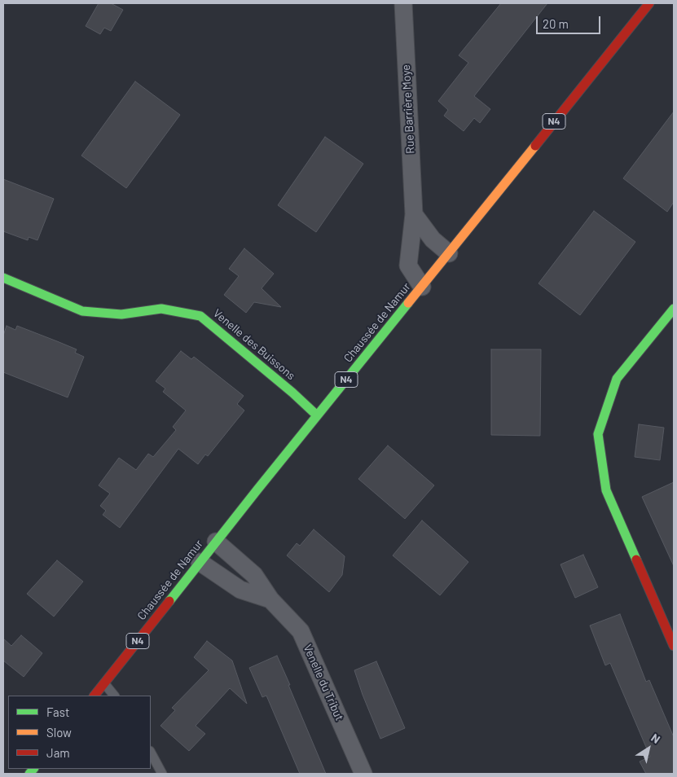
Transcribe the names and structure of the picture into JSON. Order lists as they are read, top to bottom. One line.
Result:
{"streets":{"main road":["N4","Chaussée de Namur","Venelle des Buissons"],"street":["Rue Barrière Moye","Venelle du Tribut"]},"crossings":[["Rue Barrière Moye","Chaussée de Namur"],["Chaussée de Namur","Venelle des Buissons"],["Chaussée de Namur","Venelle du Tribut"]],"legend":["Fast","Slow","Jam"],"scale_bar":"20 m","north":"top right"}
